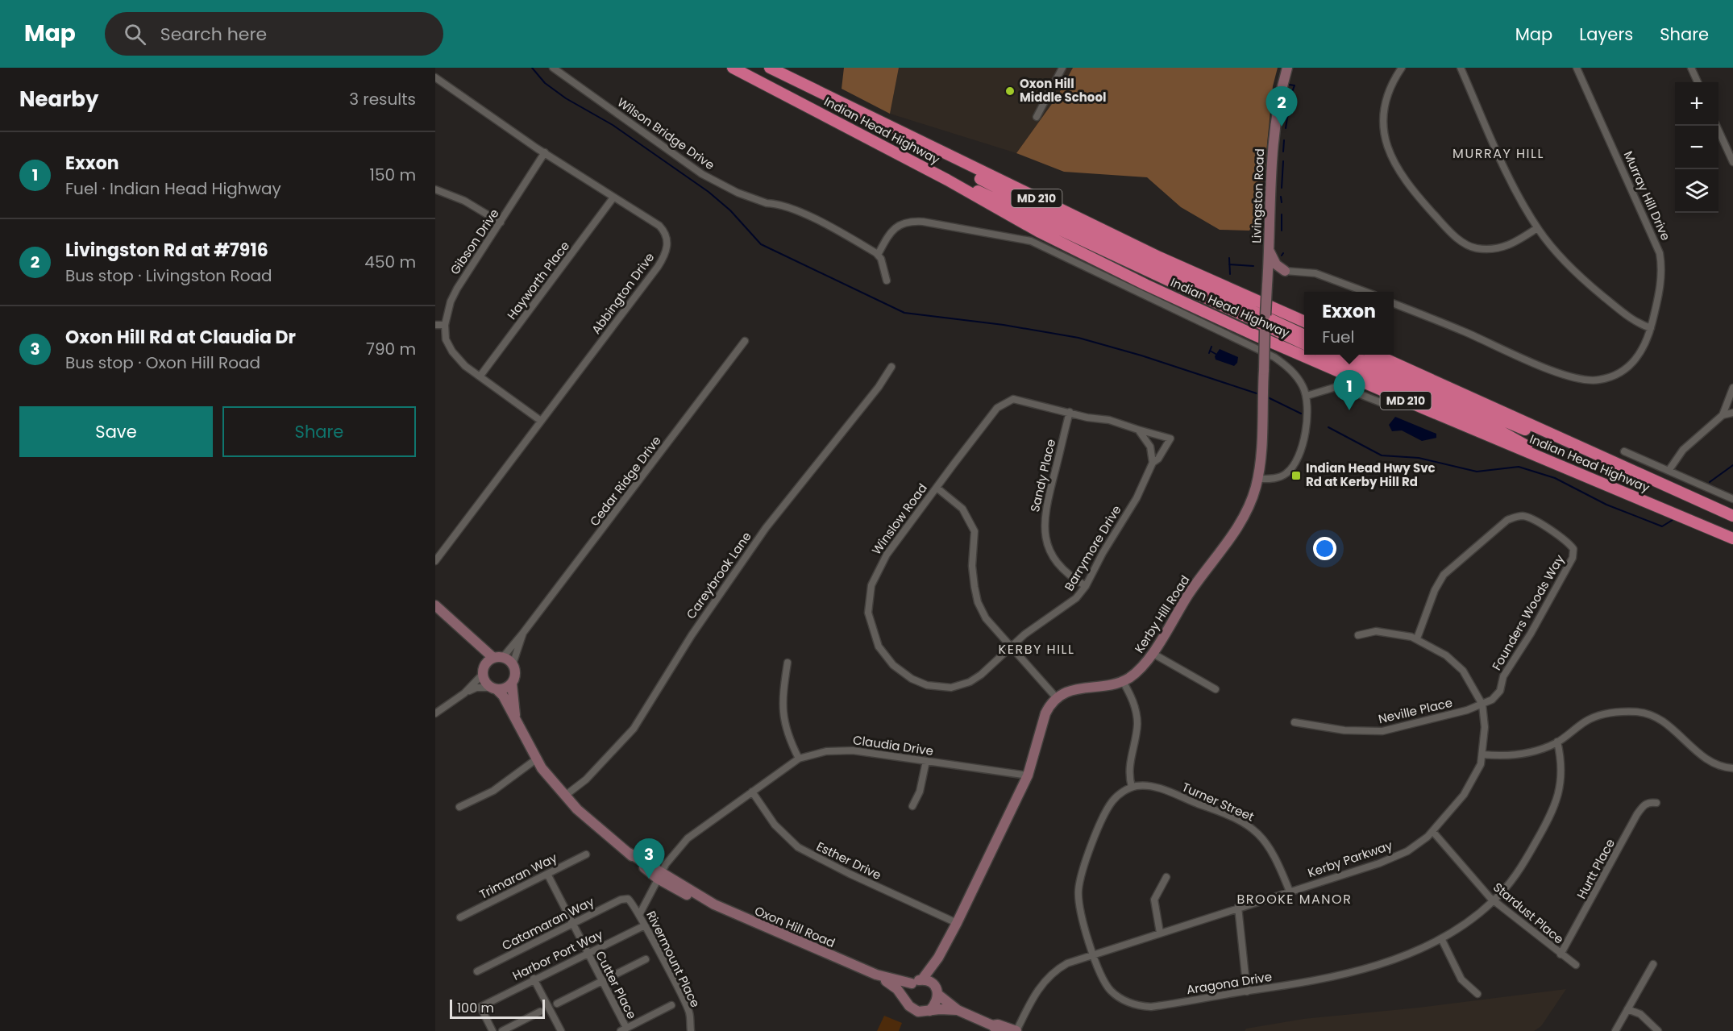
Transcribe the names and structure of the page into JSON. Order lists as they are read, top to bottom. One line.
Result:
{"streets":{"highway":["Indian Head Highway","MD 210"],"main road":["Livingston Road","Kerby Hill Road","Oxon Hill Road"],"street":["Wilson Bridge Drive","Murray Hill Drive","Gibson Drive","Hayworth Place","Abbington Drive","Sandy Place","Cedar Ridge Drive","Winslow Road","Barrymore Drive","Careybrook Lane","Founders Woods Way","Neville Place","Claudia Drive","Turner Street","Kerby Parkway","Esther Drive","Hurtt Place","Trimaran Way","Stardust Place","Catamaran Way","Harbor Port Way","Rivermount Place","Aragona Drive","Cutter Place"]},"crossings":[["Livingston Road","Kerby Hill Road"],["Gibson Drive","Hayworth Place"],["Gibson Drive","Abbington Drive"],["Hayworth Place","Abbington Drive"],["Sandy Place","Winslow Road"],["Sandy Place","Barrymore Drive"],["Cedar Ridge Drive","Oxon Hill Road"],["Winslow Road","Barrymore Drive"],["Careybrook Lane","Oxon Hill Road"],["Founders Woods Way","Neville Place"],["Founders Woods Way","Kerby Parkway"],["Neville Place","Kerby Parkway"],["Claudia Drive","Esther Drive"],["Claudia Drive","Oxon Hill Road"],["Claudia Drive","Rivermount Place"],["Turner Street","Kerby Parkway"],["Turner Street","Aragona Drive"],["Kerby Parkway","Stardust Place"],["Kerby Parkway","Aragona Drive"],["Hurtt Place","Stardust Place"],["Trimaran Way","Cutter Place"],["Stardust Place","Aragona Drive"],["Catamaran Way","Rivermount Place"],["Catamaran Way","Cutter Place"],["Harbor Port Way","Rivermount Place"],["Harbor Port Way","Cutter Place"]],"districts":["MURRAY HILL","KERBY HILL","BROOKE MANOR"],"places":{"other":["Oxon Hill Middle School"],"transit":["Indian Head Hwy Svc Rd at Kerby Hill Rd"]},"scale_bar":"100 m","page":{"header":"Map","search":"Search here","nav":["Map","Layers","Share"],"heading":["Nearby","3 results"],"map_buttons":["+","−"],"pins":["2","1","3"],"list":[{"mark":"1","name":"Exxon","note":"Fuel · Indian Head Highway","value":"150 m"},{"mark":"2","name":"Livingston Rd at #7916","note":"Bus stop · Livingston Road","value":"450 m"},{"mark":"3","name":"Oxon Hill Rd at Claudia Dr","note":"Bus stop · Oxon Hill Road","value":"790 m"}],"popup":["Exxon","Fuel"],"buttons":["Save","Share"],"scale":"100 m"}}
